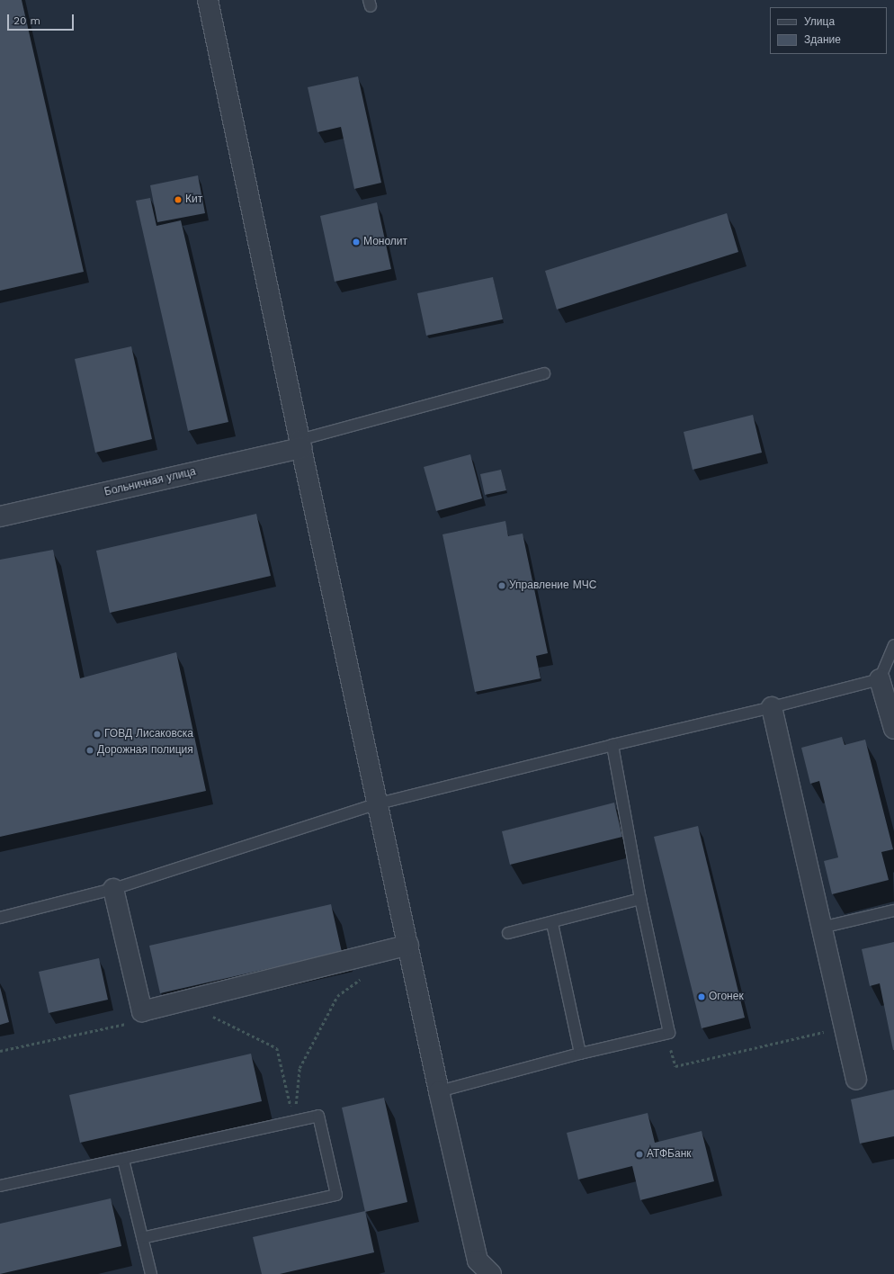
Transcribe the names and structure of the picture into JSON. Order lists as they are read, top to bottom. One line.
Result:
{"streets":{"street":["Больничная улица"]},"places":["Кит","Монолит","Управление МЧС","ГОВД Лисаковска","Дорожная полиция","Огонек","АТФБанк"],"legend":["Улица","Здание"],"scale_bar":"20 m"}
